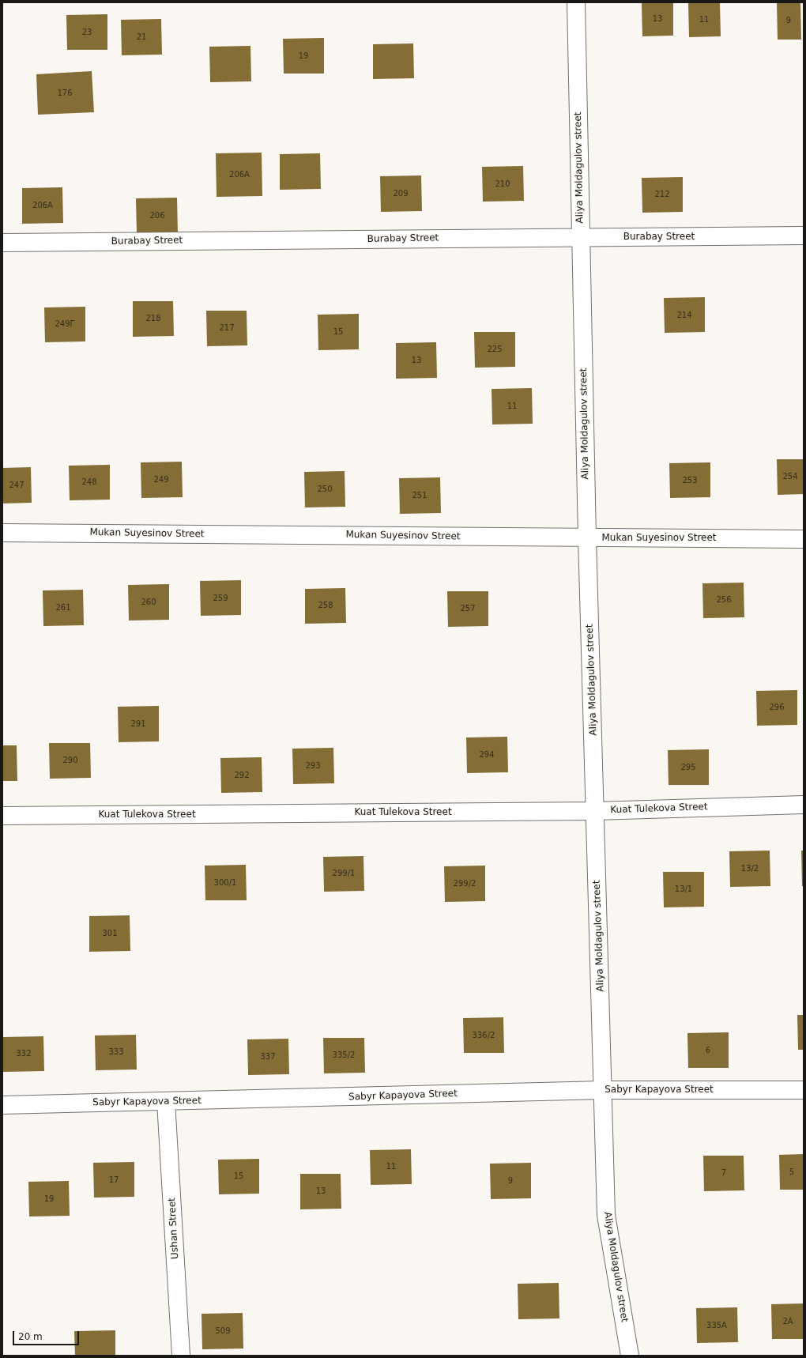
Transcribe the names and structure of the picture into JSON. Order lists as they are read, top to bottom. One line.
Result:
{"streets":{"street":["Aliya Moldagulov street","Burabay Street","Mukan Suyesinov Street","Kuat Tulekova Street","Sabyr Kapayova Street","Ushan Street"]},"crossings":[["Aliya Moldagulov street","Burabay Street"],["Aliya Moldagulov street","Mukan Suyesinov Street"],["Aliya Moldagulov street","Kuat Tulekova Street"],["Aliya Moldagulov street","Sabyr Kapayova Street"],["Sabyr Kapayova Street","Ushan Street"]],"house_numbers":["13","11","9","23","21","19","176","206А","210","209","212","206А","206","214","218","249Г","217","15","225","13","11","254","249","253","248","247","250","251","259","256","260","258","261","257","296","291","294","290","293","295","292","13/2","299/1","300/1","299/2","13/1","301","336/2","6","333","332","335/2","337","11","5","7","15","17","9","13","19","2А","335А","509"],"scale_bar":"20 m"}
